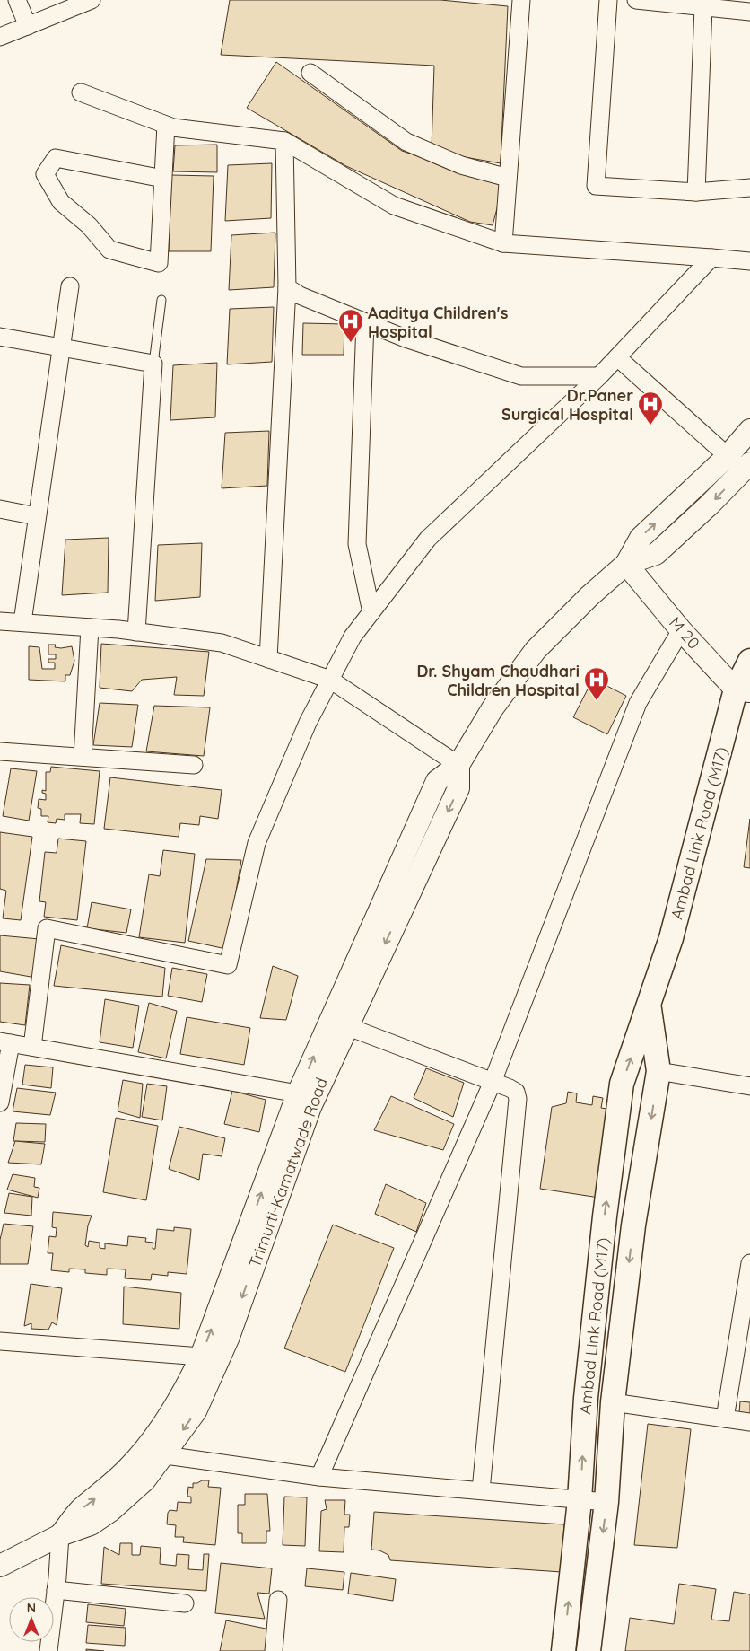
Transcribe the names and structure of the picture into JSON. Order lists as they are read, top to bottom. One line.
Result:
{"streets":{"main road":["Ambad Link Road (M17)"],"street":["M 20","Trimurti-Kamatwade Road"]},"crossings":[["M 20","Ambad Link Road (M17)"],["M 20","Trimurti-Kamatwade Road"]],"places":{"hospital":["Aaditya Children's Hospital","Dr.Paner Surgical Hospital","Dr. Shyam Chaudhari Children Hospital"]},"north":"top"}
